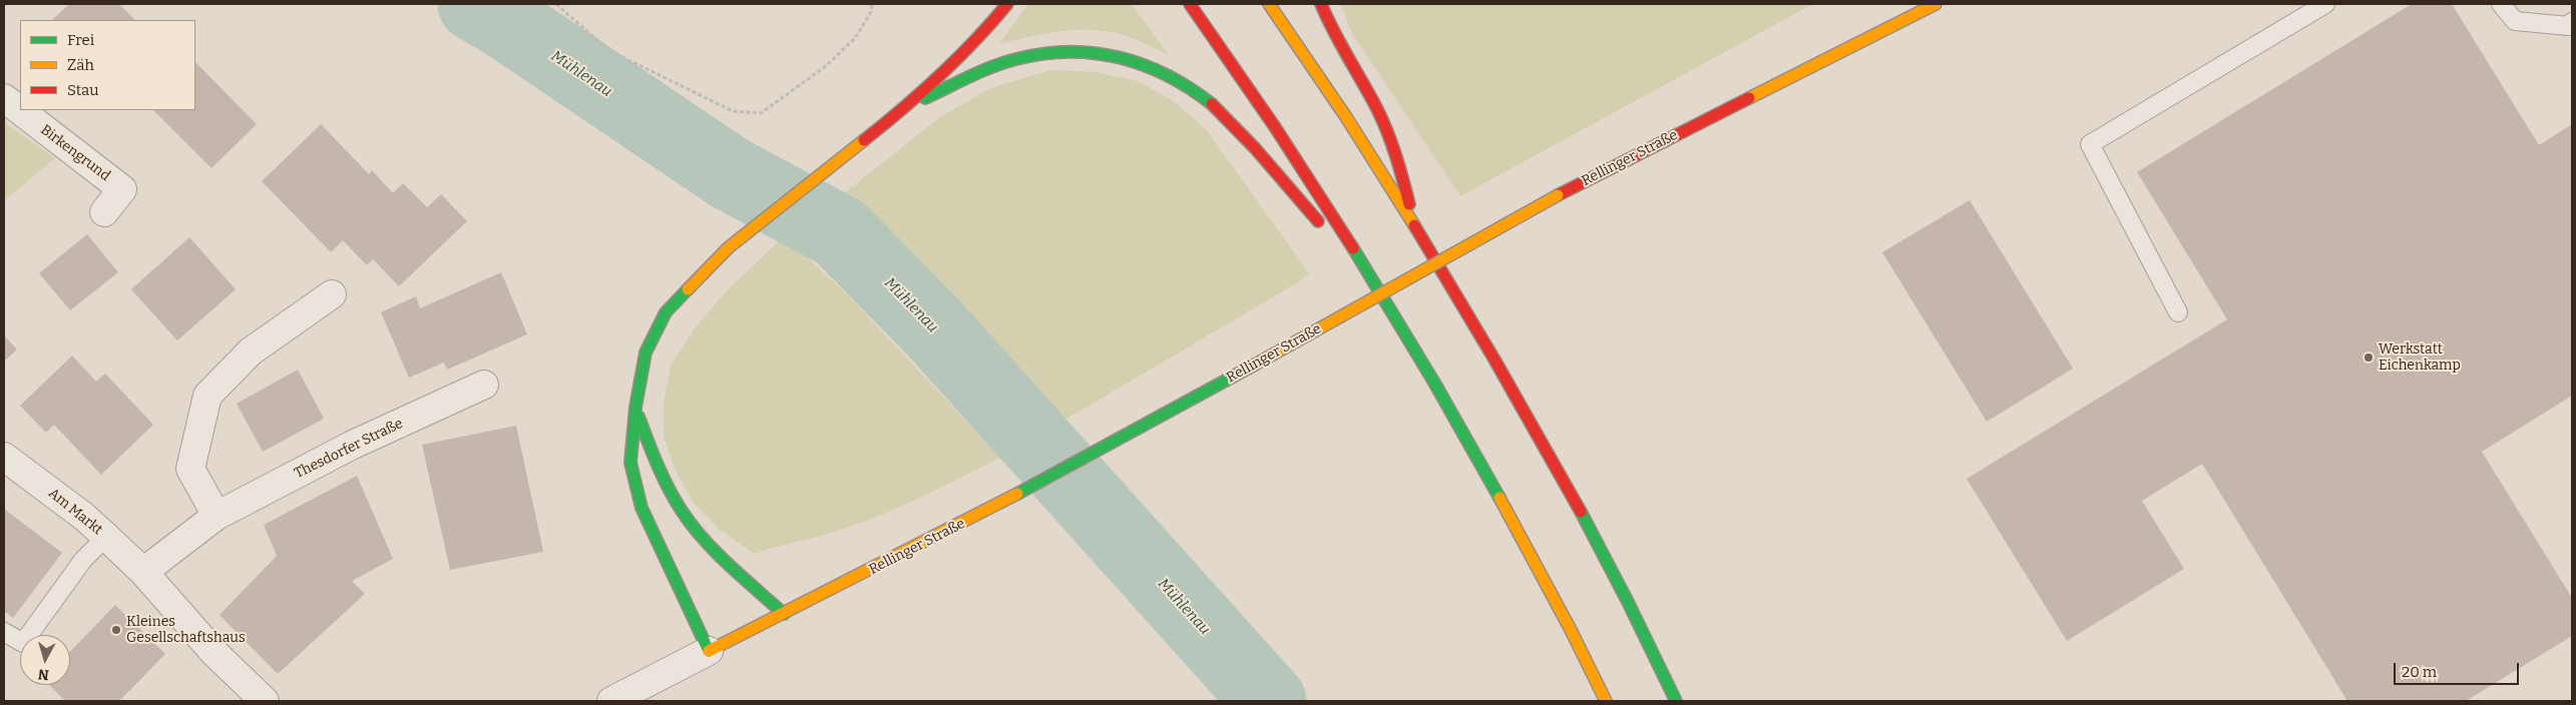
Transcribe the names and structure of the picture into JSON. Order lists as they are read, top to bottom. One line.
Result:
{"streets":{"main road":["Rellinger Straße"],"street":["Birkengrund","Thesdorfer Straße","Am Markt"]},"crossings":[["Thesdorfer Straße","Am Markt"]],"water":["Mühlenau"],"places":["Werkstatt Eichenkamp","Kleines Gesellschaftshaus"],"legend":["Frei","Zäh","Stau"],"scale_bar":"20 m","north":"bottom"}
